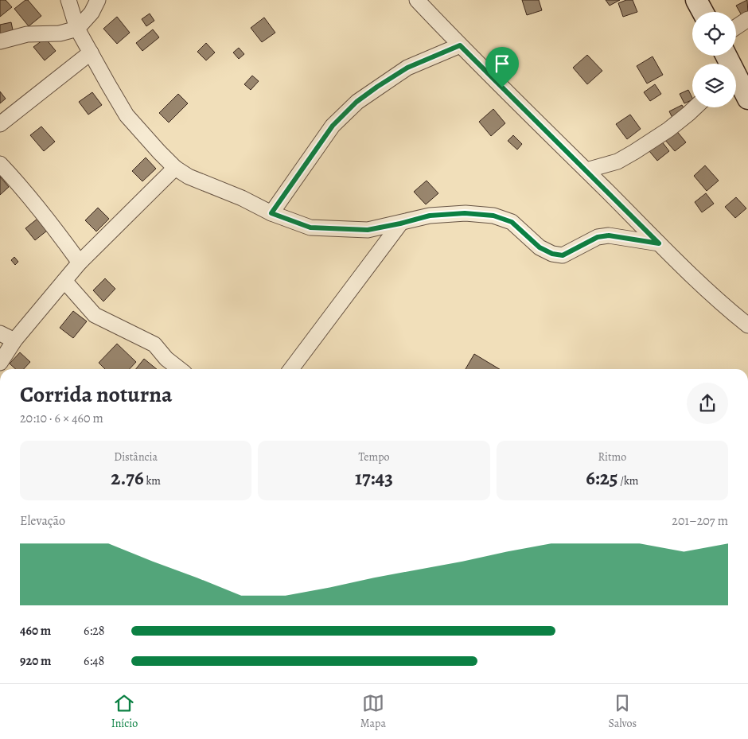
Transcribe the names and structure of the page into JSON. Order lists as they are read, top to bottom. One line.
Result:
{"page":{"heading":["Corrida noturna","20:10 · 6 × 460 m"],"stats":[["Distância","2.76 km"],["Tempo","17:43"],["Ritmo","6:25 /km"]],"chart":["Elevação","201–207 m"],"list":[{"name":"460 m","note":"6:28"},{"name":"920 m","note":"6:48"}],"tabs":["Início","Mapa","Salvos"]}}
